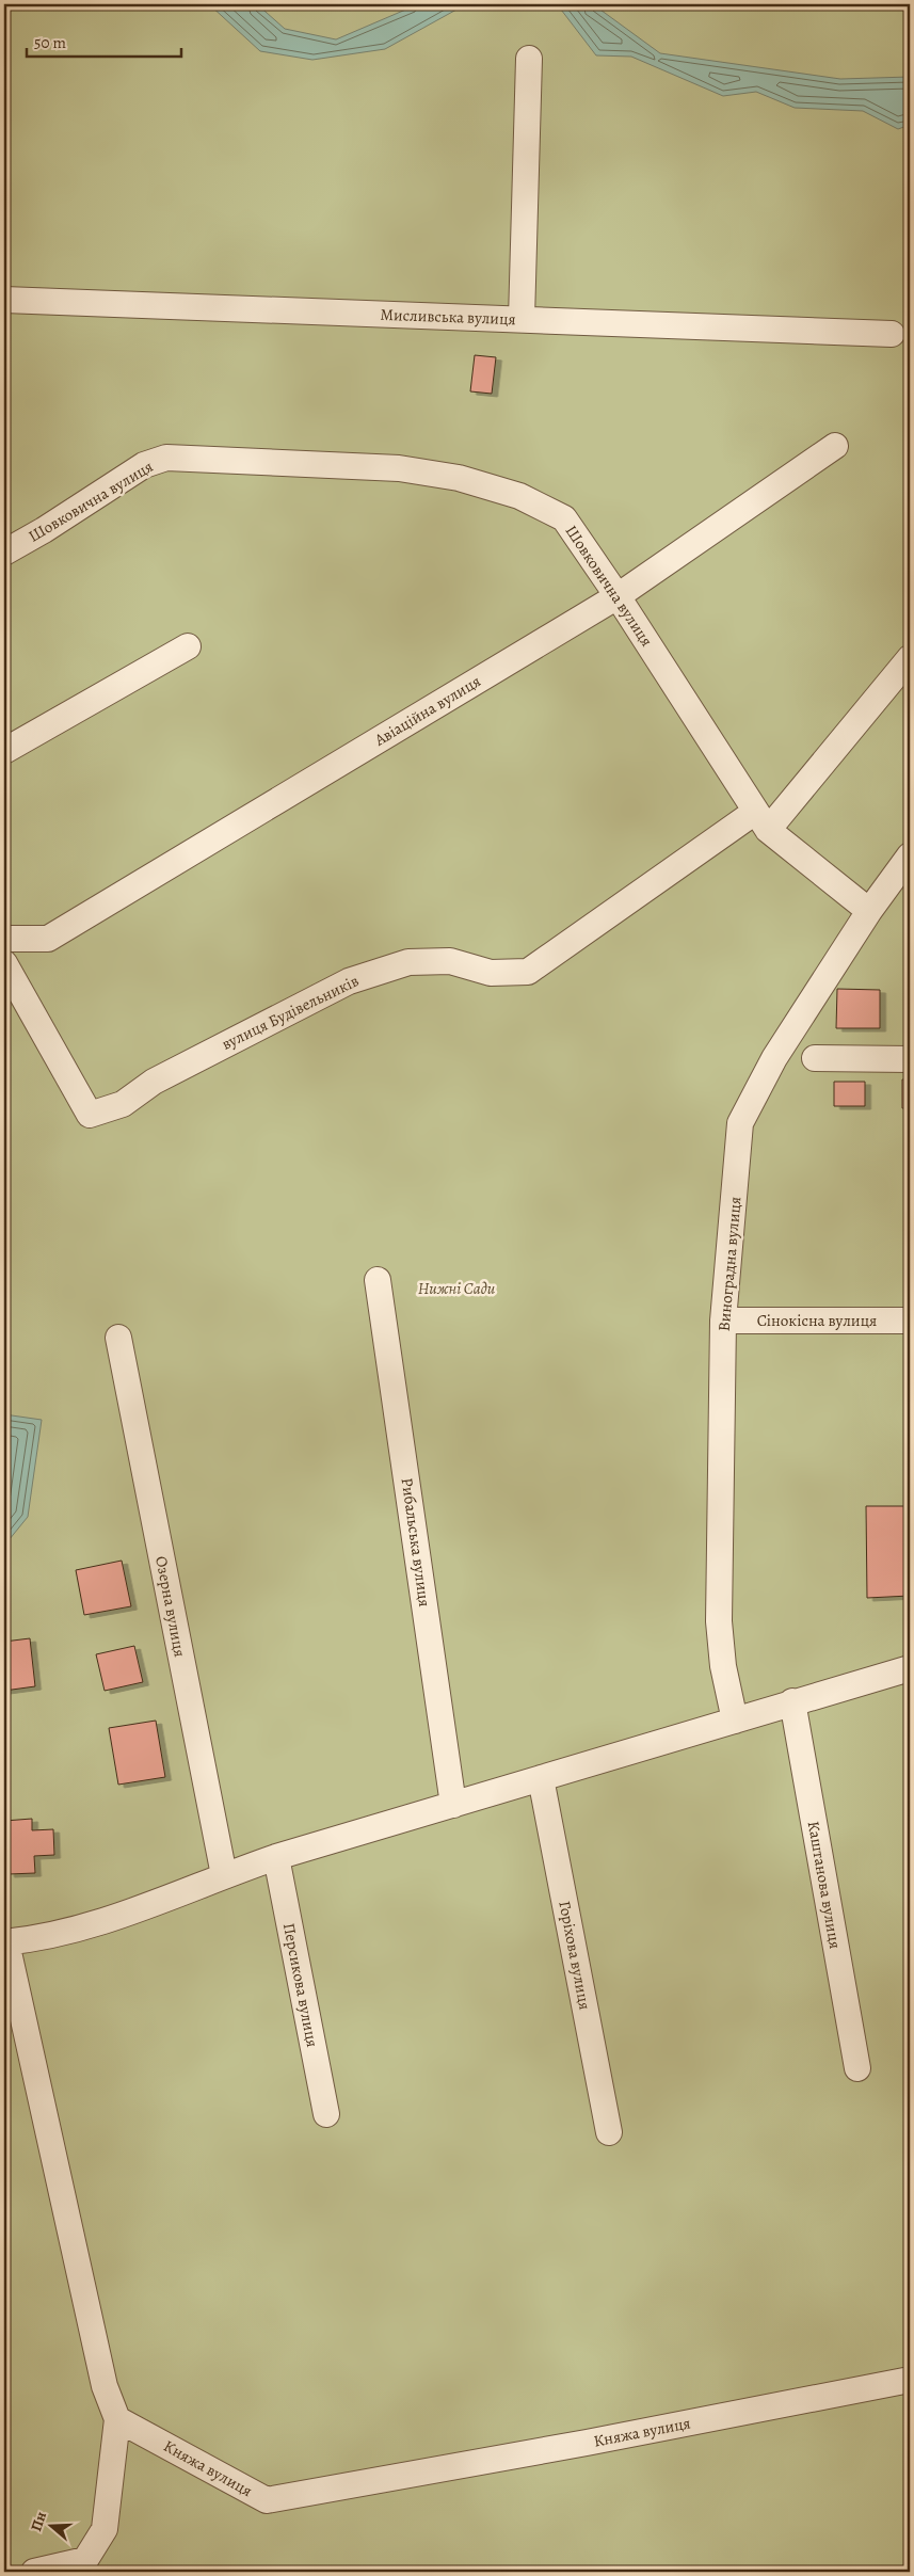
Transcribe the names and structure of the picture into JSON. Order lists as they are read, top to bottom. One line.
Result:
{"streets":{"street":["Мисливська вулиця","Шовковична вулиця","Авіаційна вулиця","вулиця Будівельників","Виноградна вулиця","Сінокісна вулиця","Рибальська вулиця","Озерна вулиця","Каштанова вулиця","Горіхова вулиця","Персикова вулиця","Княжа вулиця"]},"crossings":[["Шовковична вулиця","Авіаційна вулиця"],["Шовковична вулиця","вулиця Будівельників"],["Шовковична вулиця","Виноградна вулиця"],["Виноградна вулиця","Сінокісна вулиця"]],"parks":["Нижні Сади"],"scale_bar":"50 m","north":"left"}
